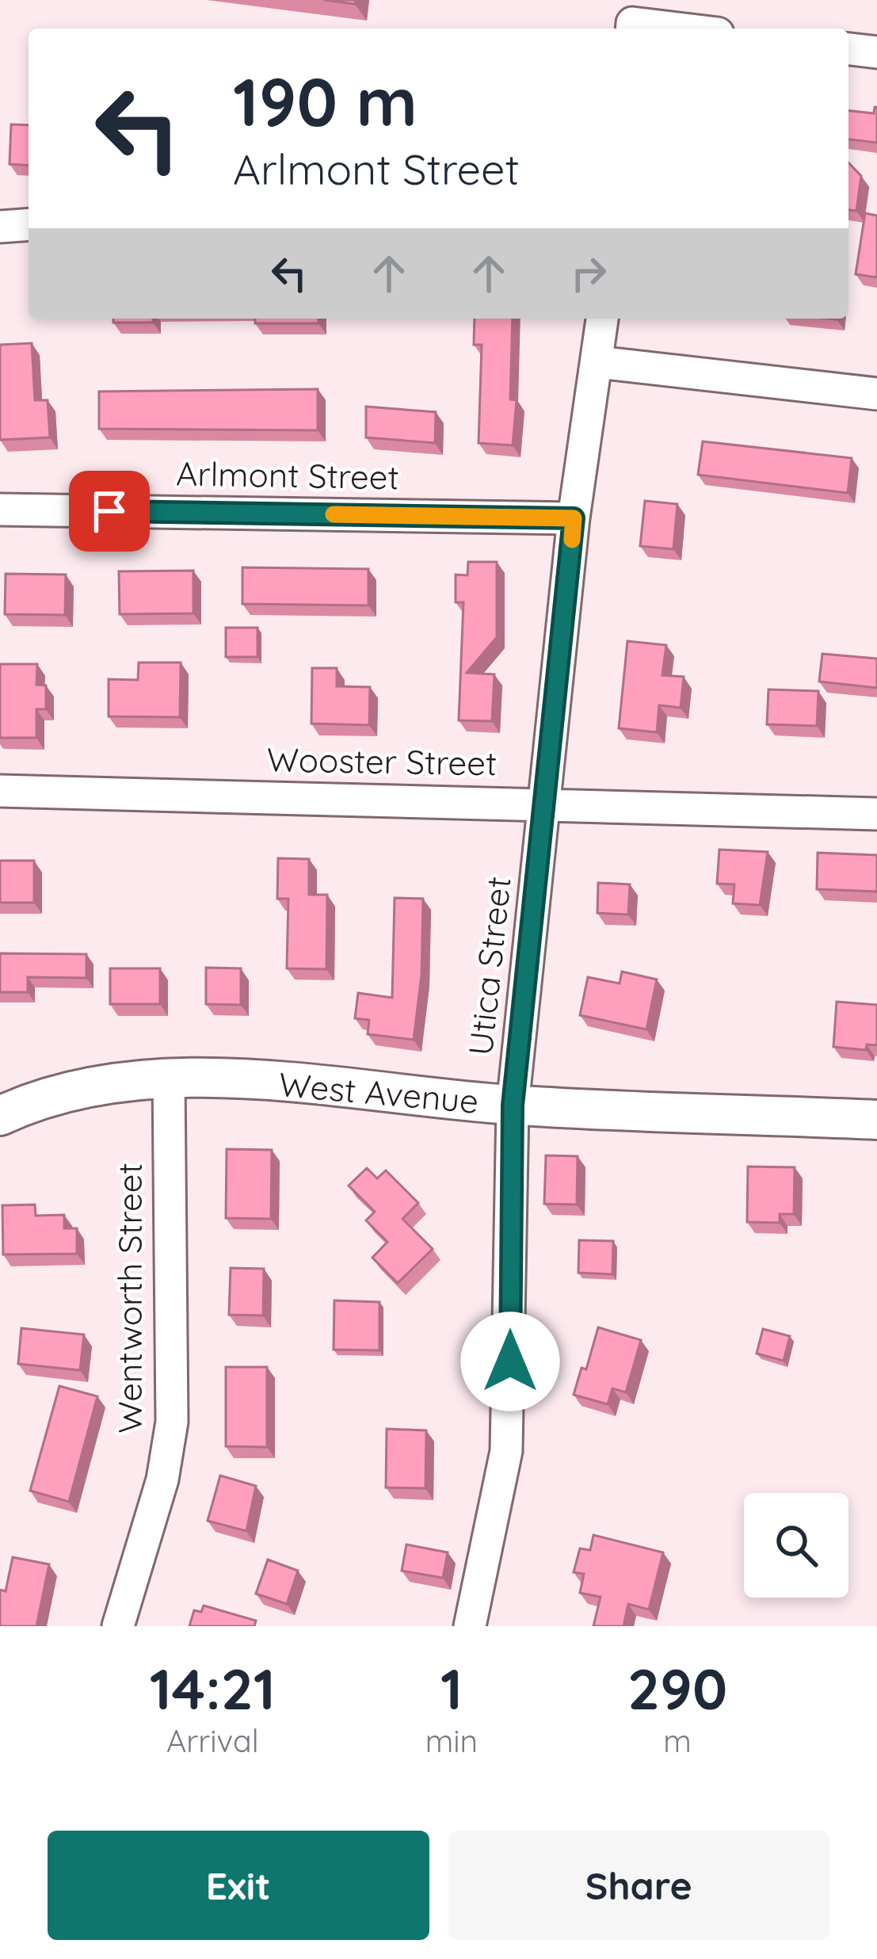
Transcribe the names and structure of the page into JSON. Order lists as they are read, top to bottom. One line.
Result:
{"streets":{"street":["Arlmont Street","Wooster Street","Utica Street","West Avenue","Wentworth Street"]},"crossings":[["Arlmont Street","Utica Street"],["Wooster Street","Utica Street"],["Utica Street","West Avenue"],["West Avenue","Wentworth Street"]],"page":{"turn":["190 m","Arlmont Street"],"eta":["14:21","Arrival","1","min","290","m"],"buttons":["Exit","Share"]}}
